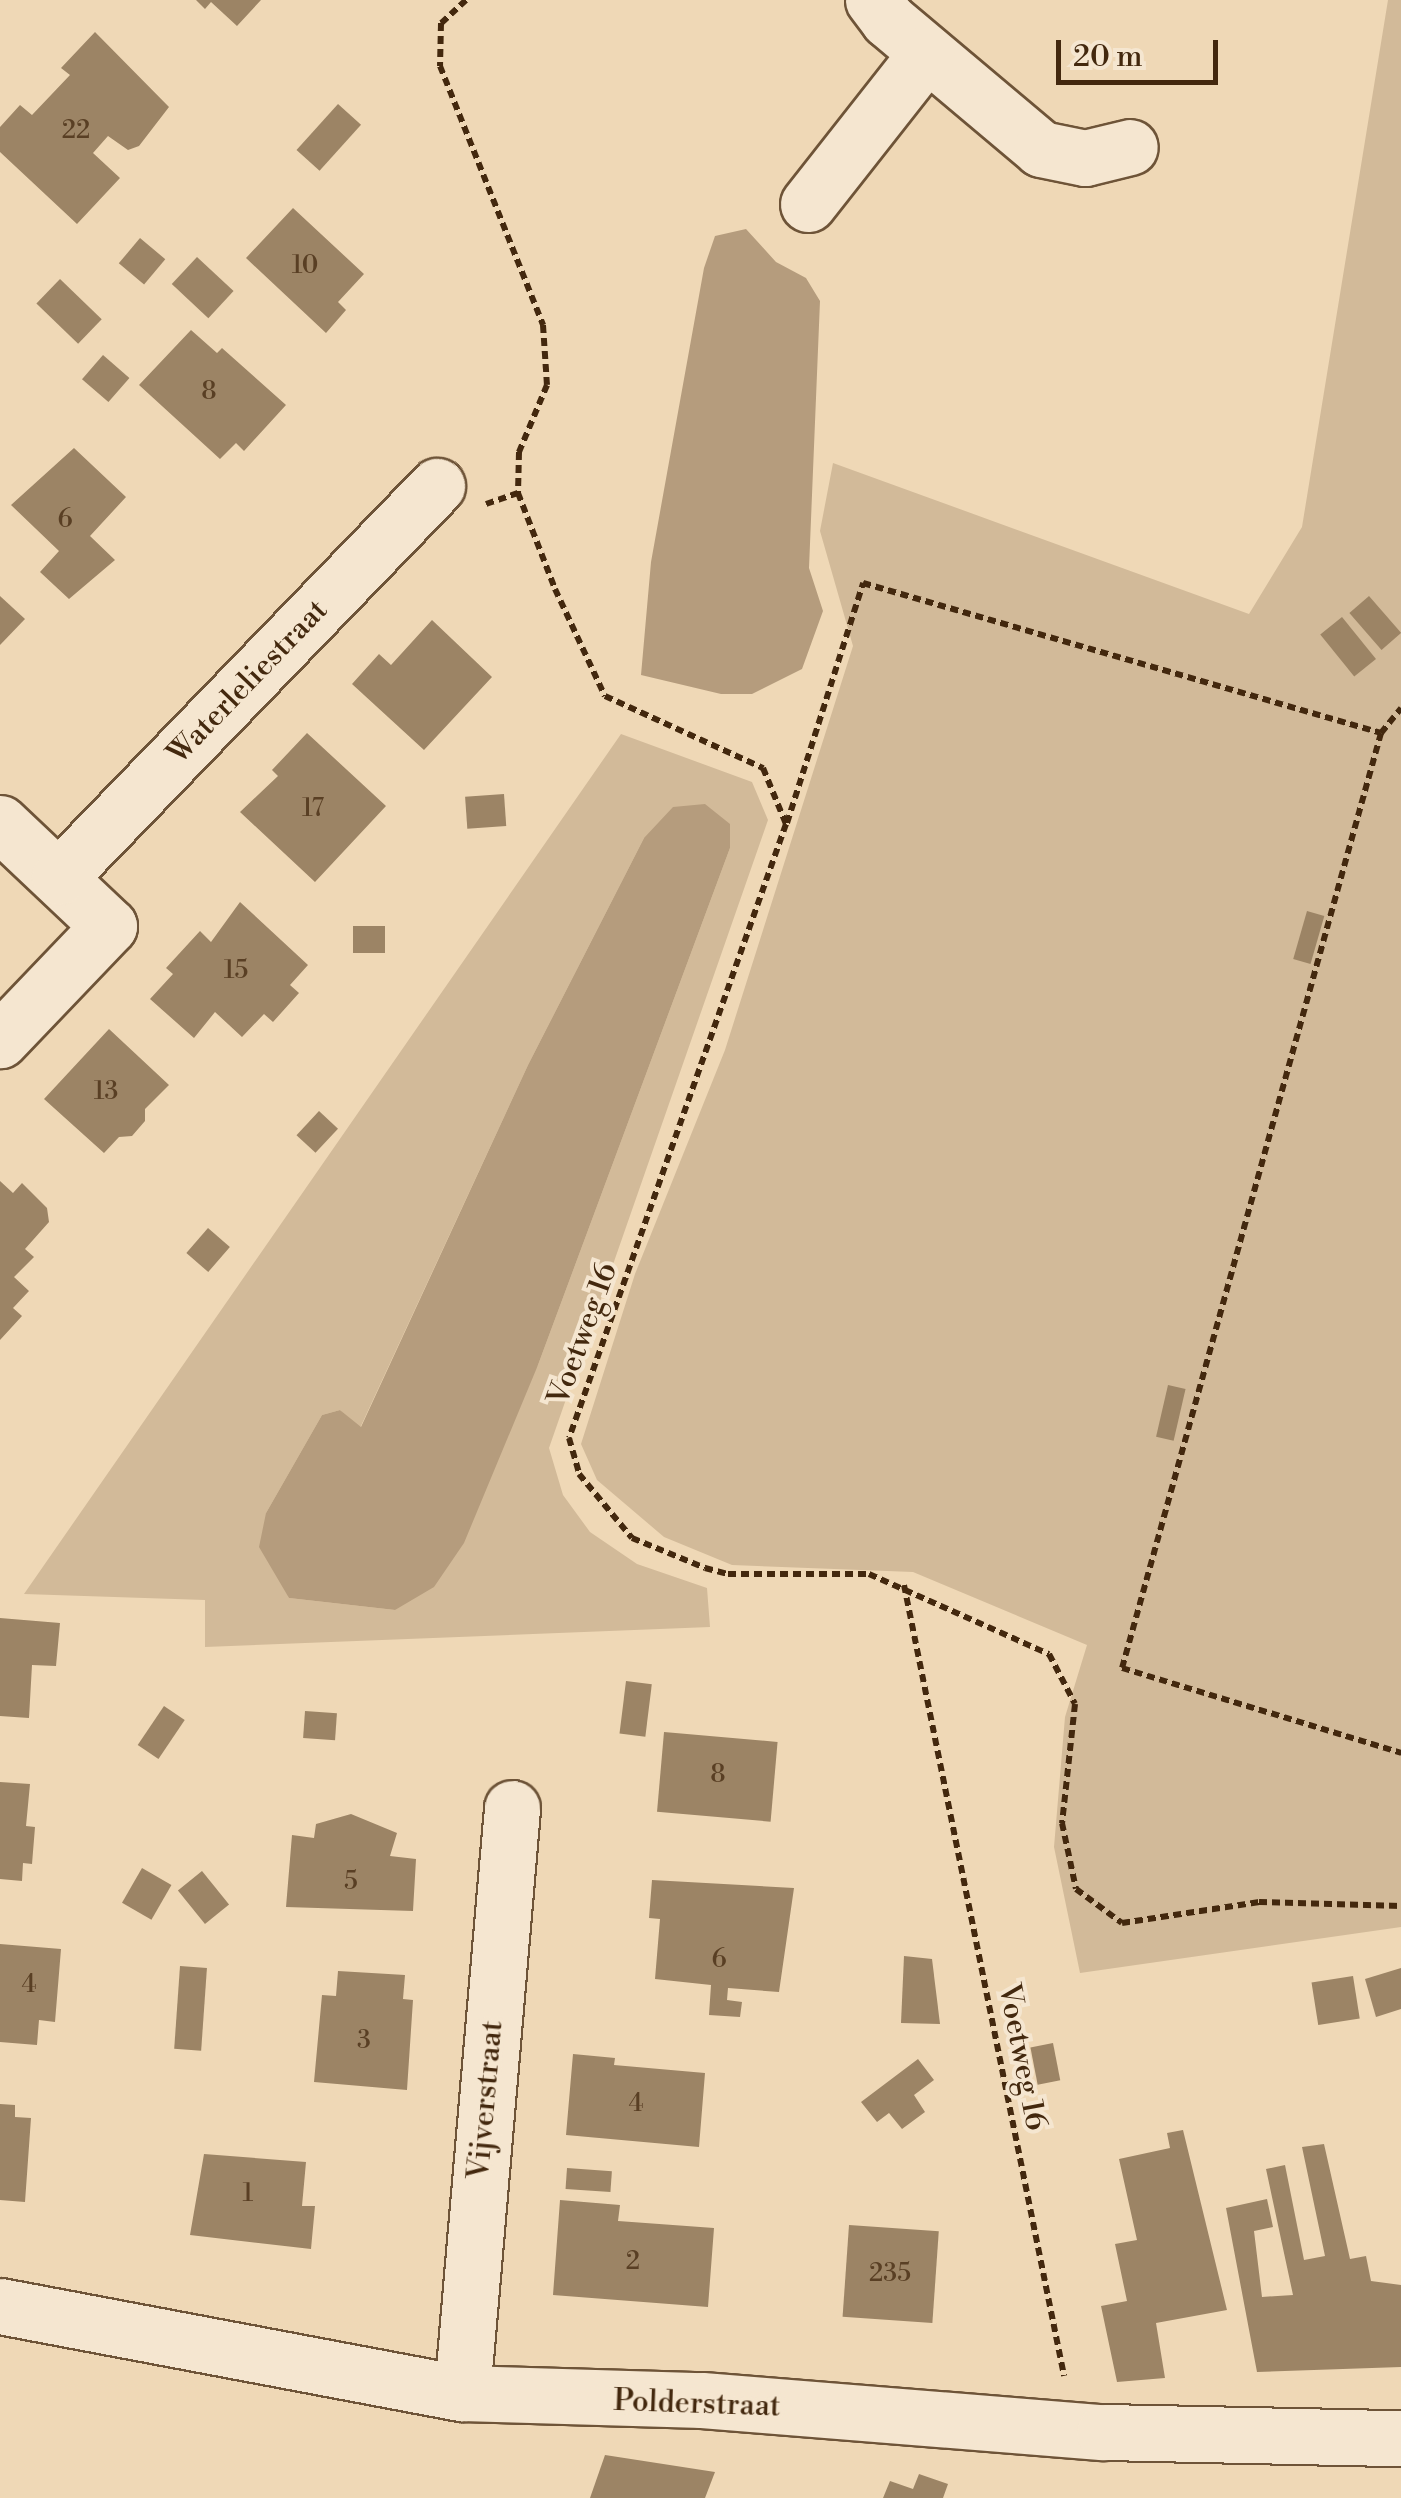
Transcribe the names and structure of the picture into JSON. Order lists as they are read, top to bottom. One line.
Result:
{"streets":{"street":["Waterleliestraat","Vijverstraat","Polderstraat"],"path":["Voetweg 16"]},"crossings":[["Voetweg 16","Polderstraat"],["Vijverstraat","Polderstraat"]],"house_numbers":["22","10","8","6","17","15","13","8","5","6","4","3","4","1","2","235"],"scale_bar":"20 m"}
